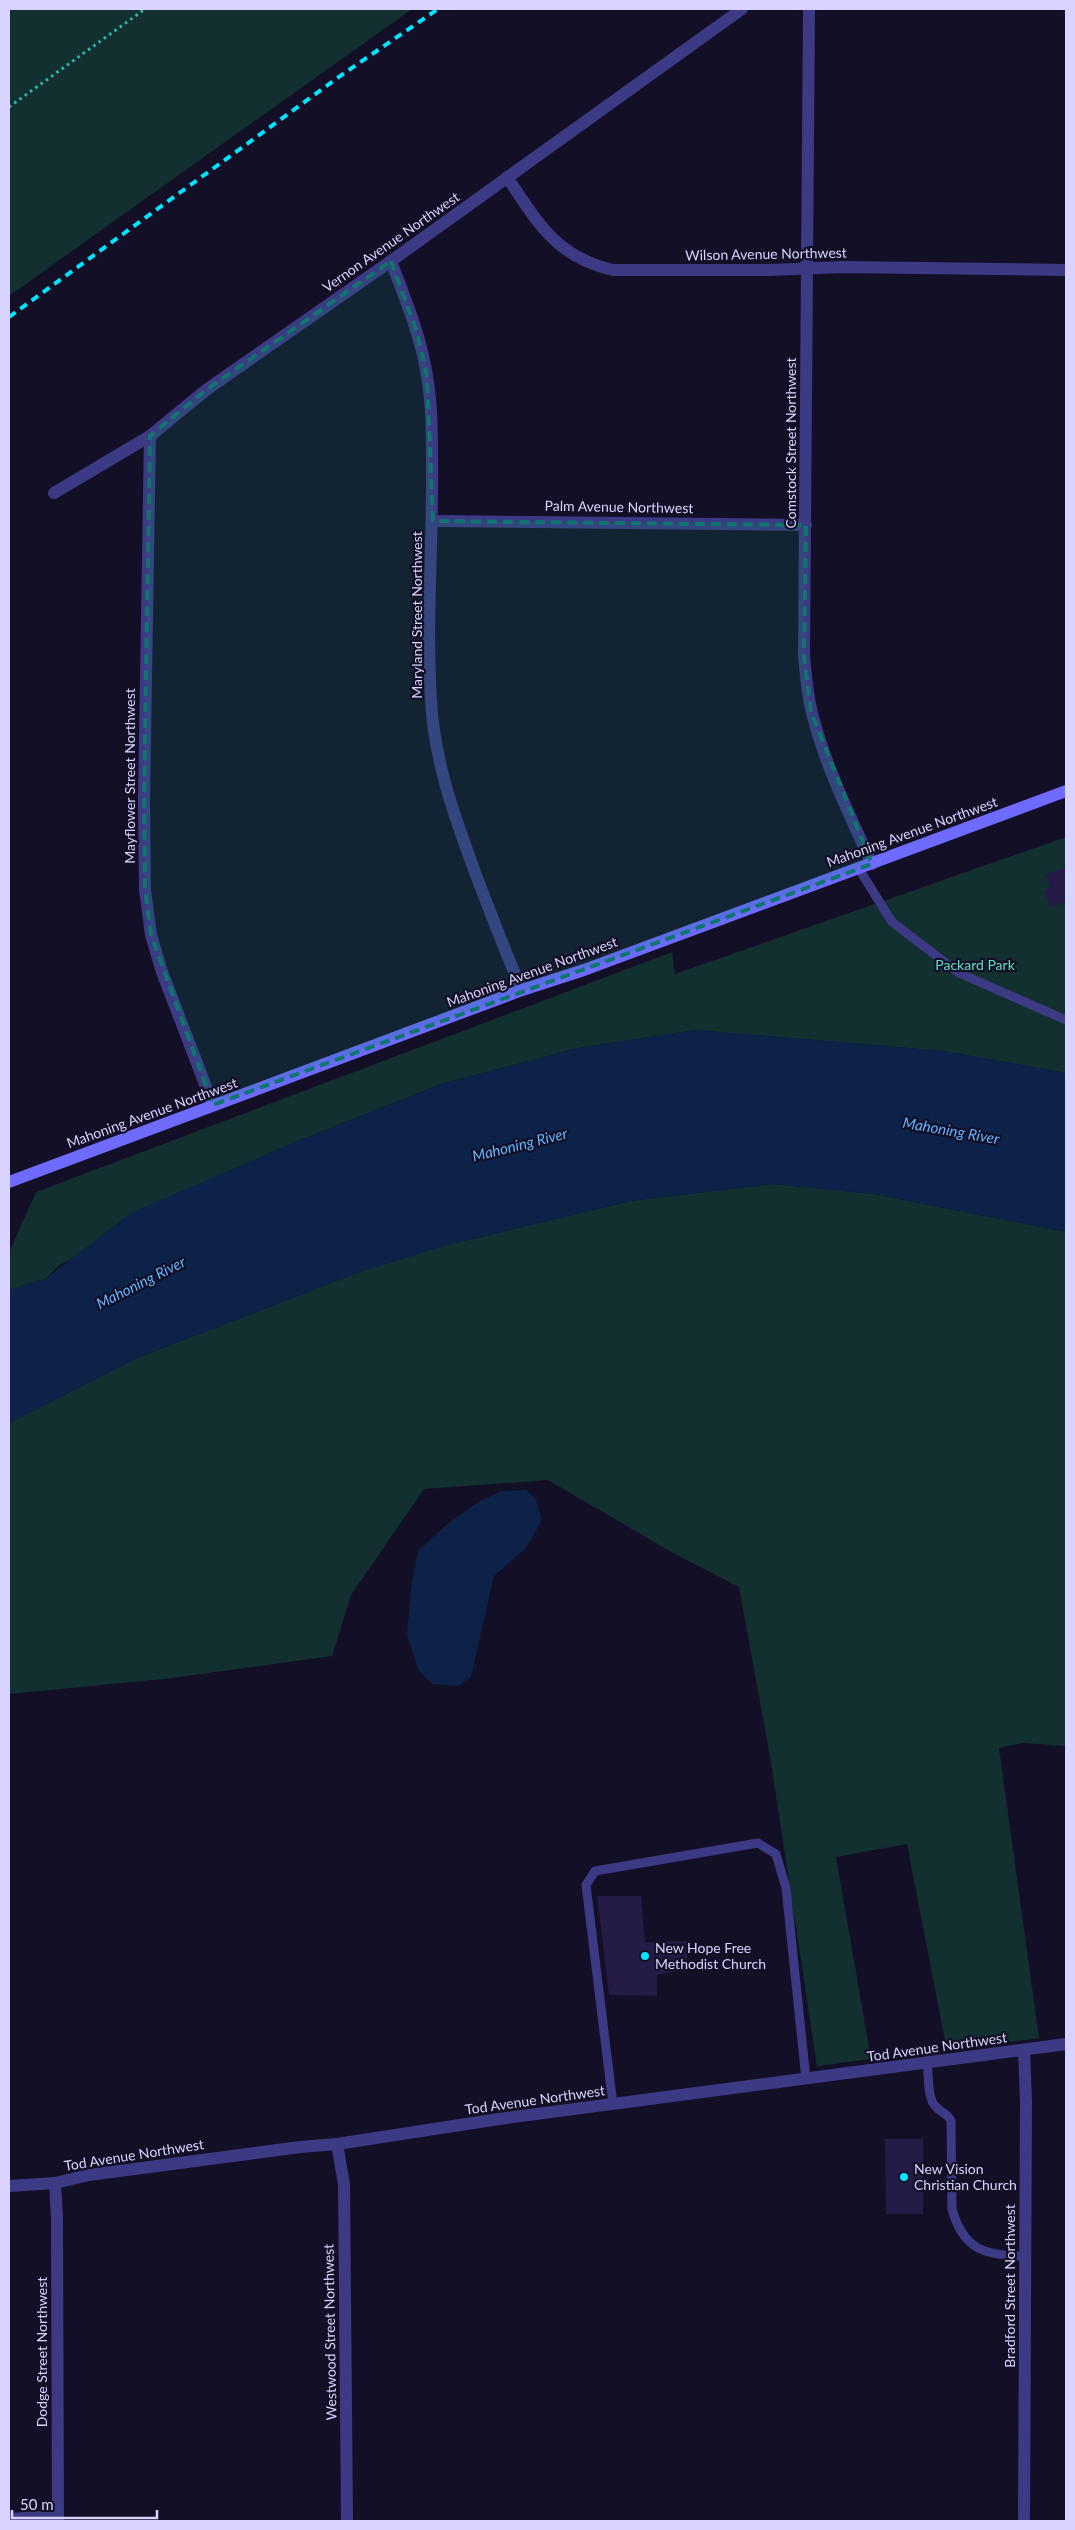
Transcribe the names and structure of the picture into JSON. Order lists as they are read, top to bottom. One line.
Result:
{"streets":{"main road":["Mahoning Avenue Northwest"],"street":["Vernon Avenue Northwest","Wilson Avenue Northwest","Comstock Street Northwest","Palm Avenue Northwest","Maryland Street Northwest","Mayflower Street Northwest","Tod Avenue Northwest","Bradford Street Northwest","Westwood Street Northwest","Dodge Street Northwest"]},"crossings":[["Vernon Avenue Northwest","Wilson Avenue Northwest"],["Vernon Avenue Northwest","Maryland Street Northwest"],["Vernon Avenue Northwest","Mayflower Street Northwest"],["Wilson Avenue Northwest","Comstock Street Northwest"],["Comstock Street Northwest","Palm Avenue Northwest"],["Comstock Street Northwest","Mahoning Avenue Northwest"],["Palm Avenue Northwest","Maryland Street Northwest"],["Maryland Street Northwest","Mahoning Avenue Northwest"],["Mayflower Street Northwest","Mahoning Avenue Northwest"],["Tod Avenue Northwest","Bradford Street Northwest"],["Tod Avenue Northwest","Westwood Street Northwest"],["Tod Avenue Northwest","Dodge Street Northwest"]],"water":["Mahoning River"],"parks":["Packard Park"],"places":["New Hope Free Methodist Church","New Vision Christian Church"],"scale_bar":"50 m"}
